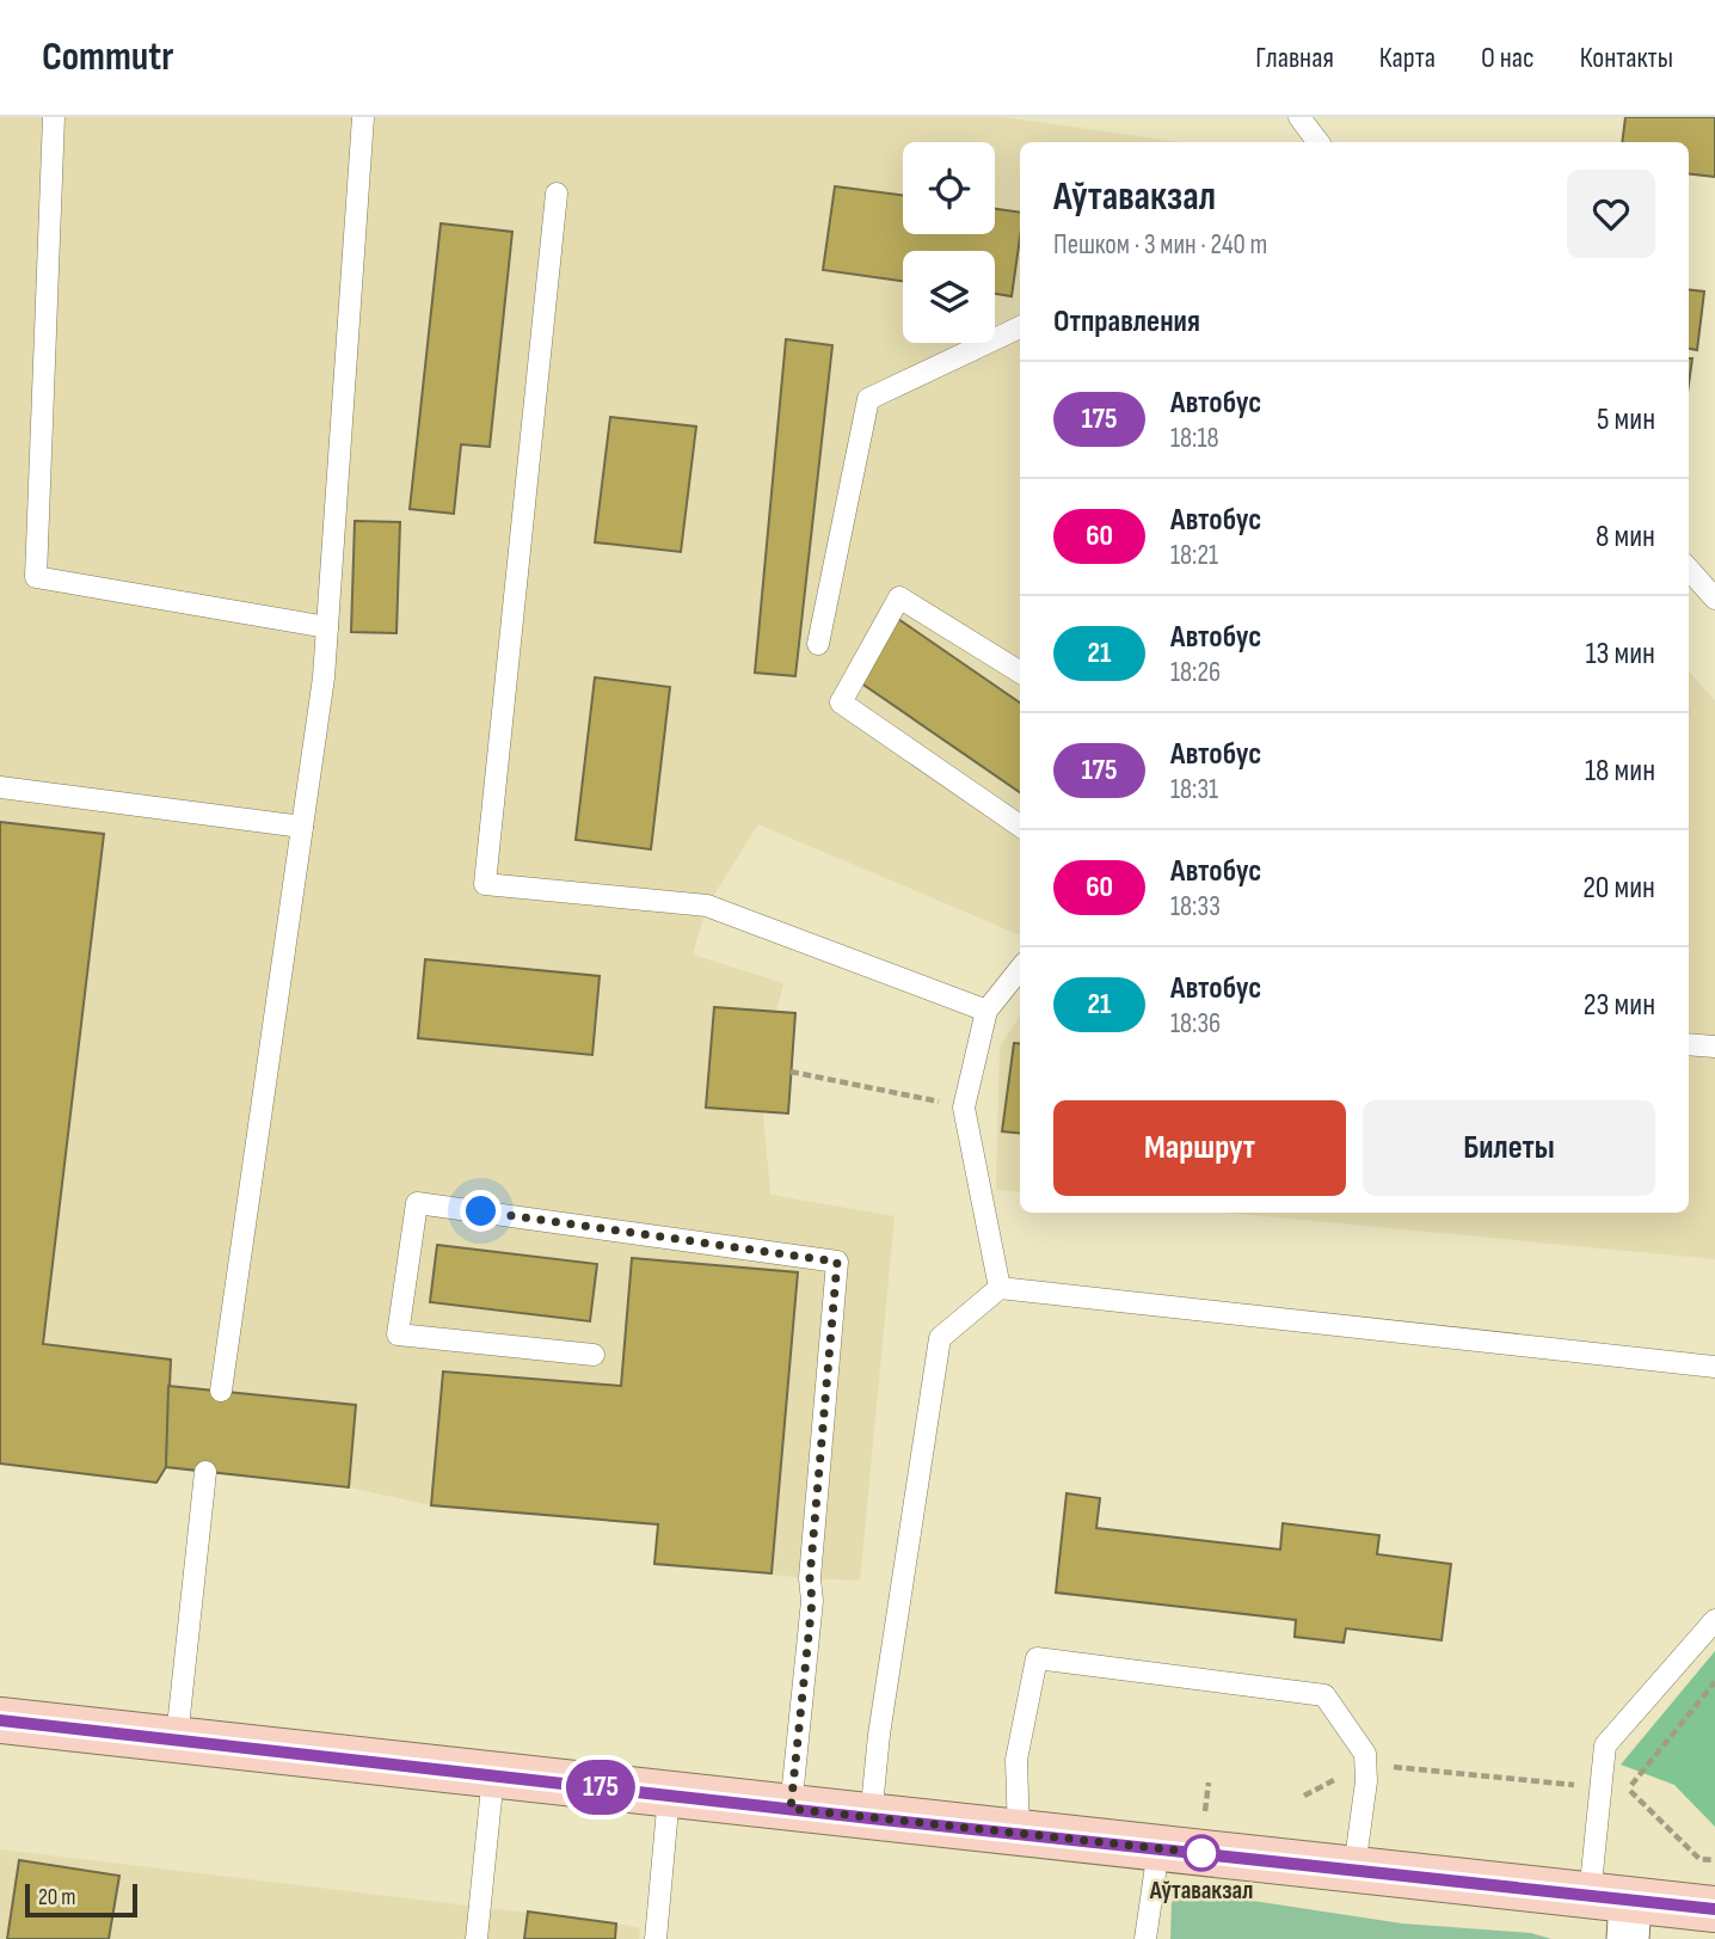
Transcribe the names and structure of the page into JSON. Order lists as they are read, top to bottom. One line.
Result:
{"places":["Аўтавакзал"],"lines":["bus line 175"],"scale_bar":"20 m","page":{"header":"Commutr","nav":["Главная","Карта","О нас","Контакты"],"on_map":"175","heading":[["Аўтавакзал","Пешком · 3 мин · 240 m"],"Отправления"],"list":[{"mark":"175","name":"Автобус","note":"18:18","value":"5 мин"},{"mark":"60","name":"Автобус","note":"18:21","value":"8 мин"},{"mark":"21","name":"Автобус","note":"18:26","value":"13 мин"},{"mark":"175","name":"Автобус","note":"18:31","value":"18 мин"},{"mark":"60","name":"Автобус","note":"18:33","value":"20 мин"},{"mark":"21","name":"Автобус","note":"18:36","value":"23 мин"}],"buttons":["Маршрут","Билеты"],"scale":"20 m"}}
